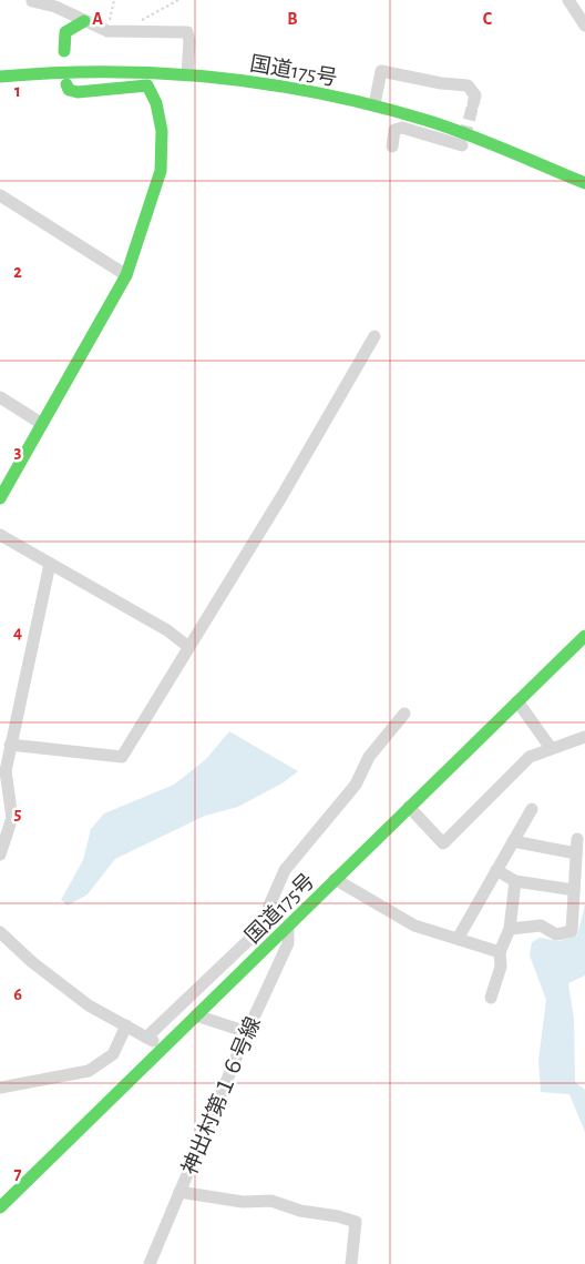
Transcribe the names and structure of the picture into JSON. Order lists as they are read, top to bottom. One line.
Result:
{"streets":{"main road":["国道175号"],"street":["神出村第１６号線"]},"crossings":[["国道175号","神出村第１６号線"]],"grid":{"columns":["A","B","C"],"rows":["1","2","3","4","5","6","7"]}}
